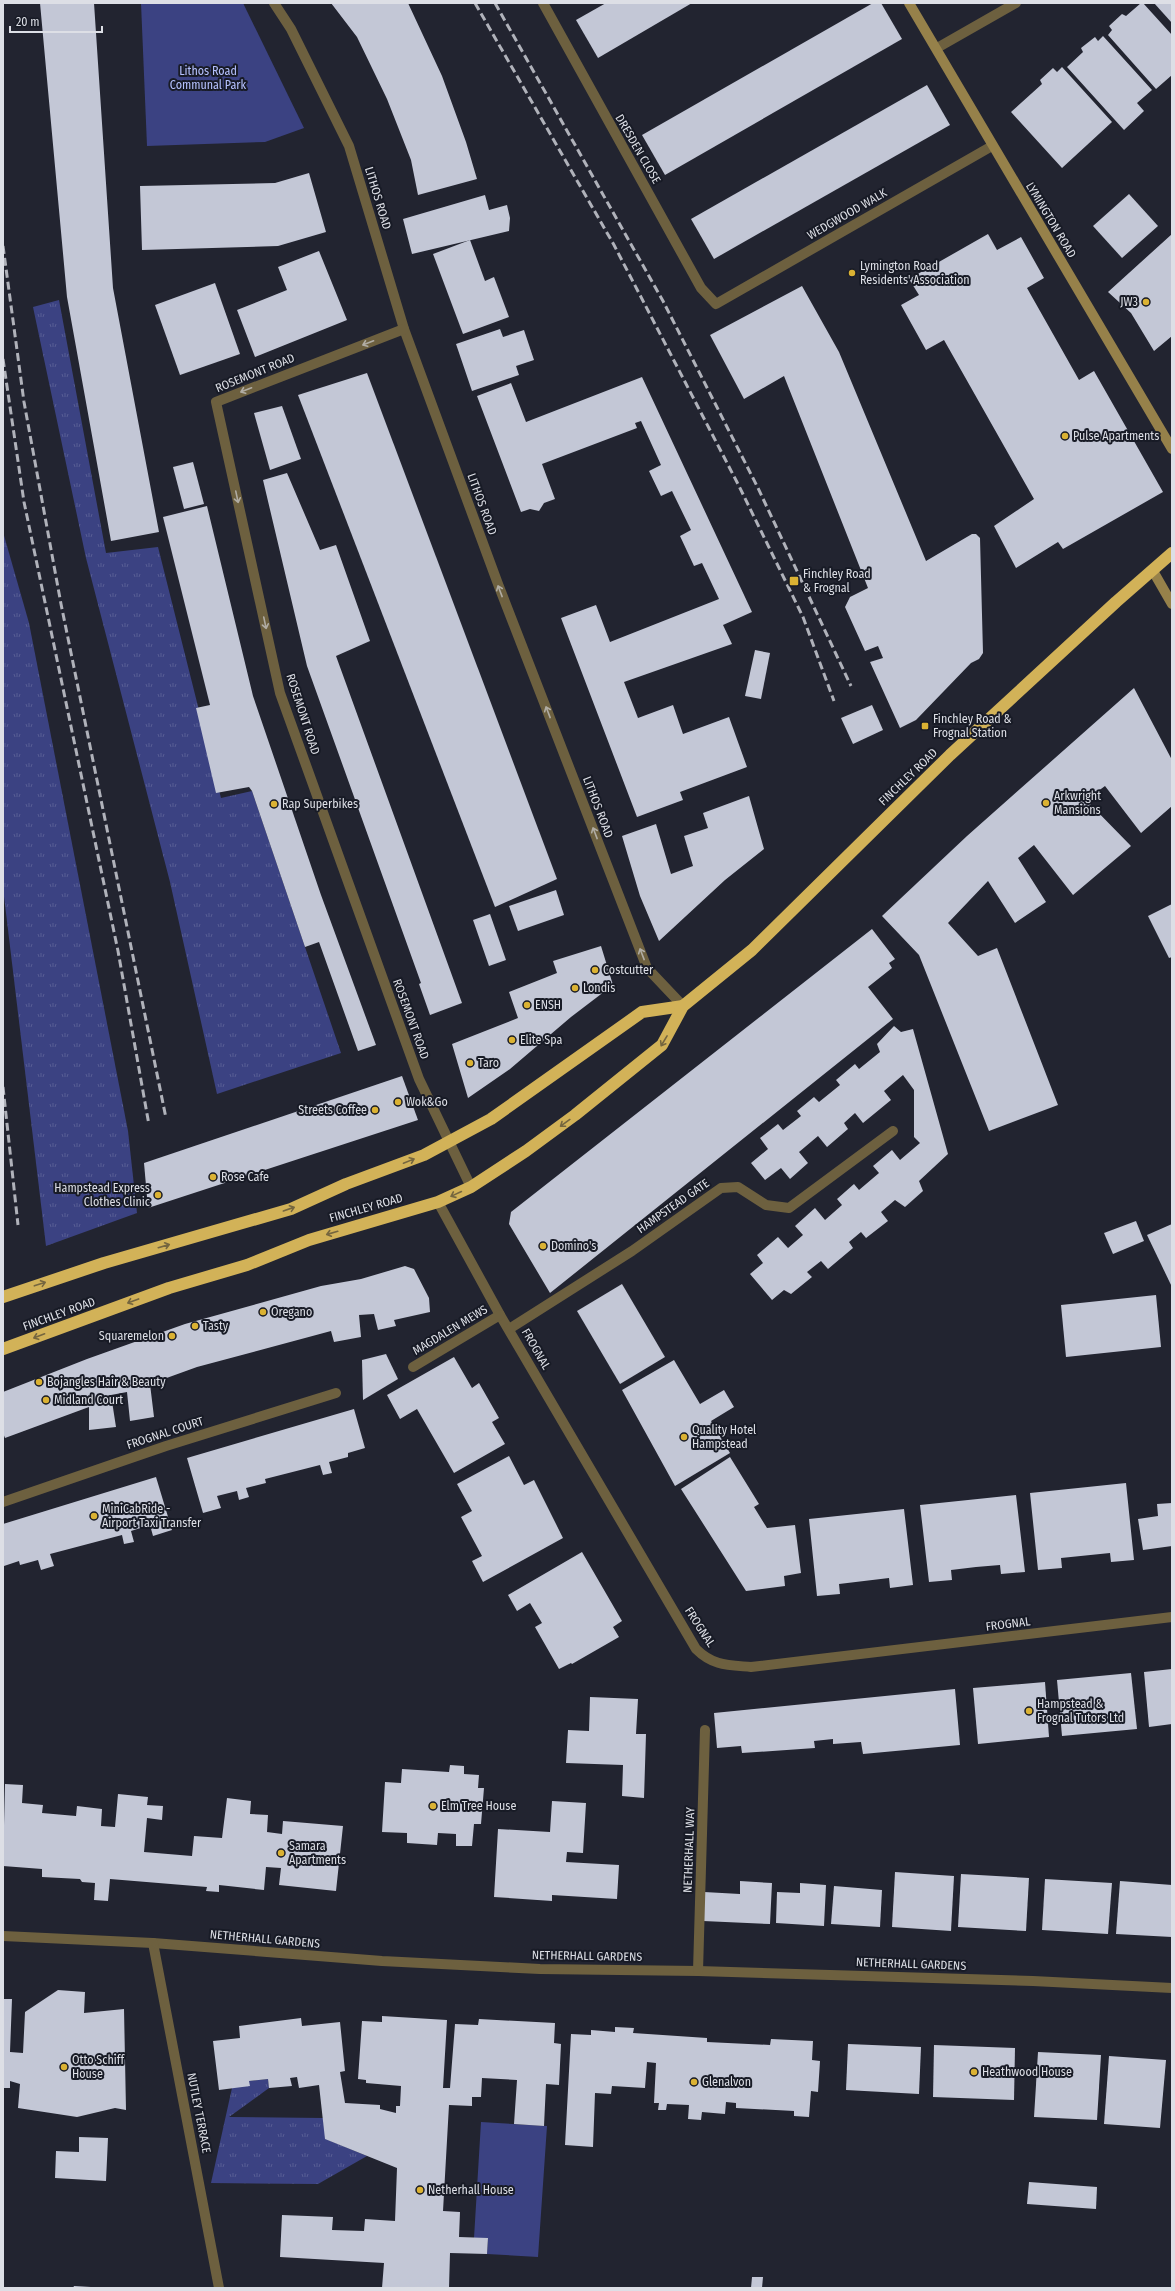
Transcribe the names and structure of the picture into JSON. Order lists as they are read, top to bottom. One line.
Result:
{"streets":{"highway":["FINCHLEY ROAD"],"street":["DRESDEN CLOSE","LITHOS ROAD","WEDGWOOD WALK","LYMINGTON ROAD","ROSEMONT ROAD","HAMPSTEAD GATE","MAGDALEN MEWS","FROGNAL","FROGNAL COURT","NETHERHALL WAY","NETHERHALL GARDENS","NUTLEY TERRACE"]},"crossings":[["DRESDEN CLOSE","WEDGWOOD WALK"],["LITHOS ROAD","ROSEMONT ROAD"],["LITHOS ROAD","FINCHLEY ROAD"],["WEDGWOOD WALK","LYMINGTON ROAD"],["ROSEMONT ROAD","FINCHLEY ROAD"],["FINCHLEY ROAD","FROGNAL"],["HAMPSTEAD GATE","FROGNAL"],["MAGDALEN MEWS","FROGNAL"],["NETHERHALL WAY","NETHERHALL GARDENS"],["NETHERHALL GARDENS","NUTLEY TERRACE"]],"one_way":["LITHOS ROAD","ROSEMONT ROAD"],"parks":["Lithos Road Communal Park"],"places":{"other":["Lymington Road Residents' Association","JW3","Pulse Apartments","Arkwright Mansions","Rap Superbikes","Costcutter","Londis","ENSH","Elite Spa","Taro","Wok&Go","Streets Coffee","Rose Cafe","Hampstead Express Clothes Clinic","Domino's","Oregano","Tasty","Squaremelon","Bojangles Hair & Beauty","Midland Court","Quality Hotel Hampstead","MiniCabRide - Airport Taxi Transfer","Hampstead & Frognal Tutors Ltd","Elm Tree House","Samara Apartments","Otto Schiff House","Heathwood House","Glenalvon","Netherhall House"],"transit":["Finchley Road & Frognal","Finchley Road & Frognal Station"]},"scale_bar":"20 m"}
